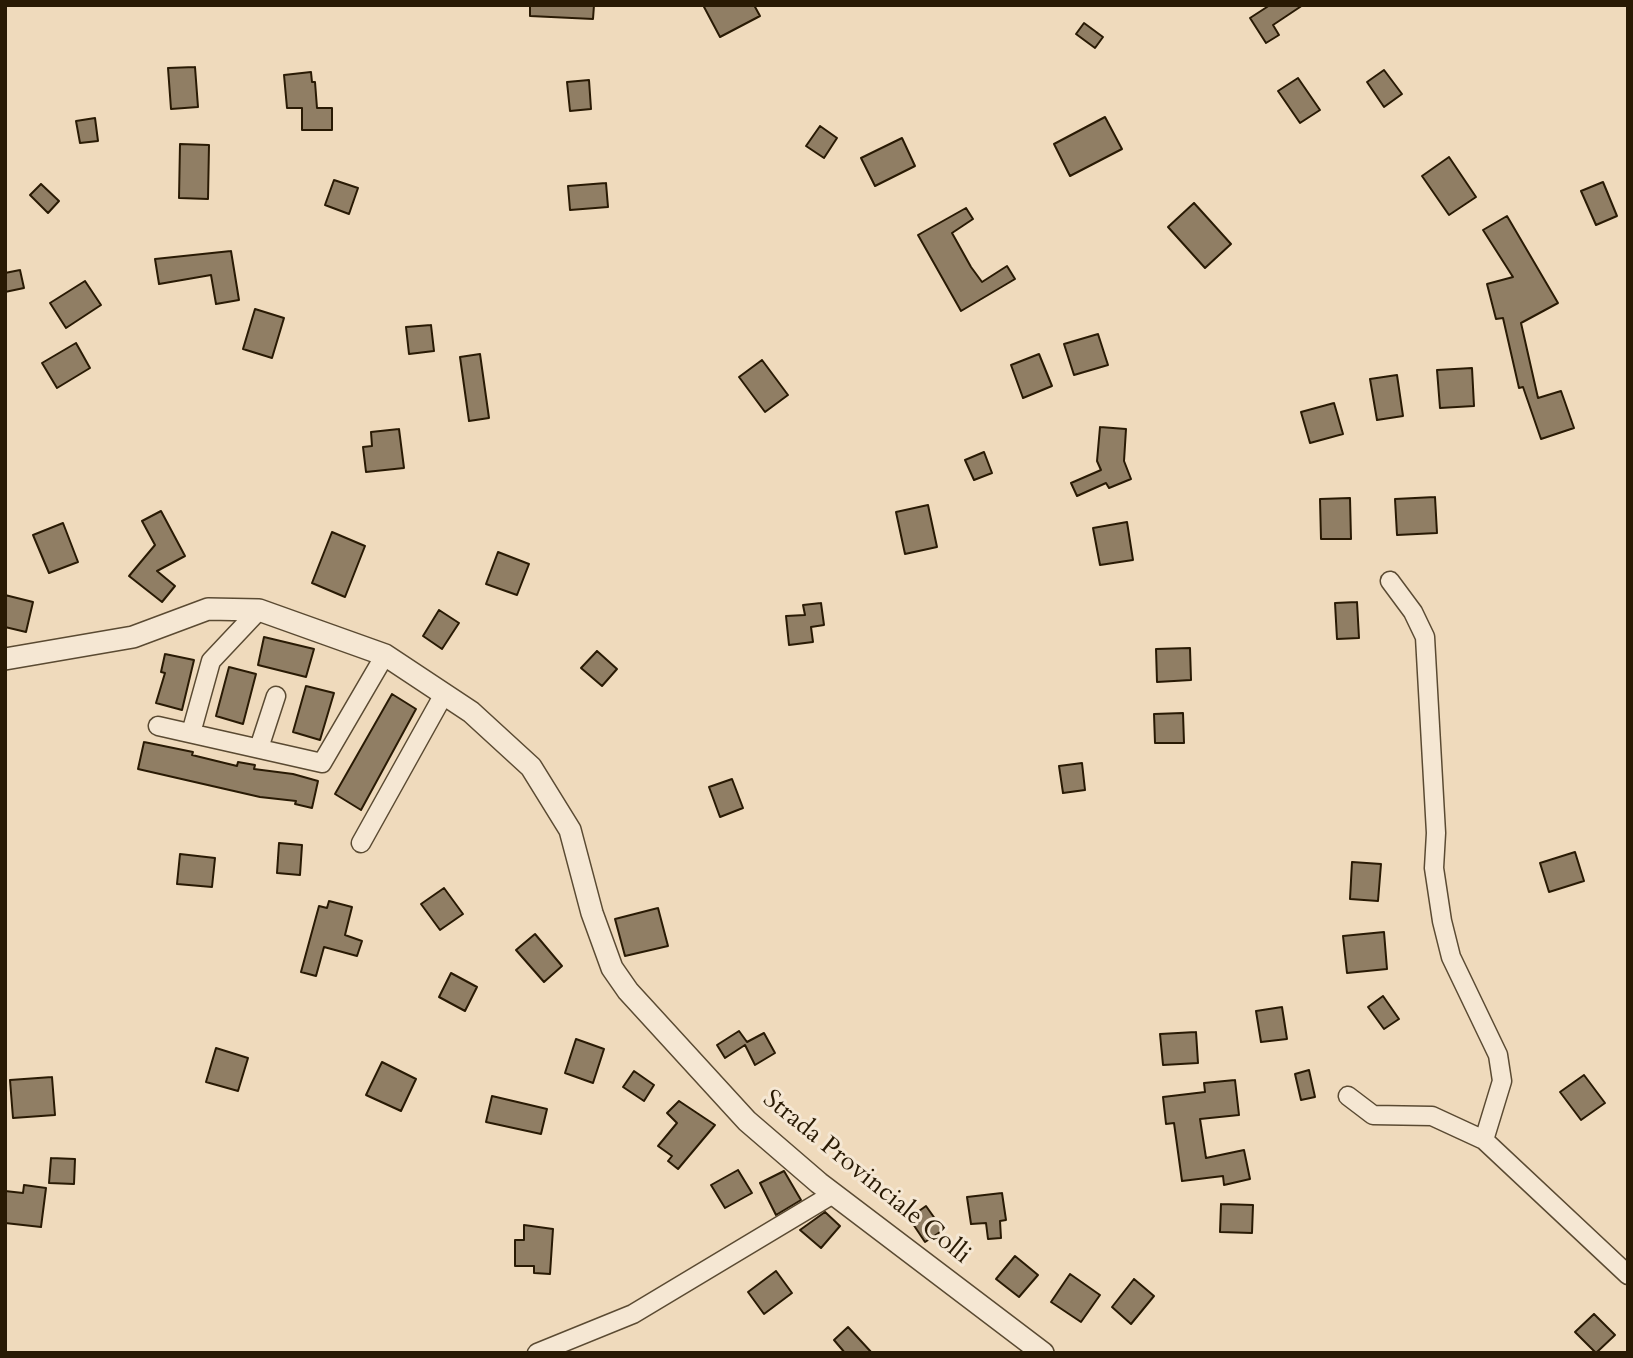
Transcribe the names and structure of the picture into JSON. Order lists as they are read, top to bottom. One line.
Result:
{"streets":{"street":["Strada Provinciale Colli"]}}
